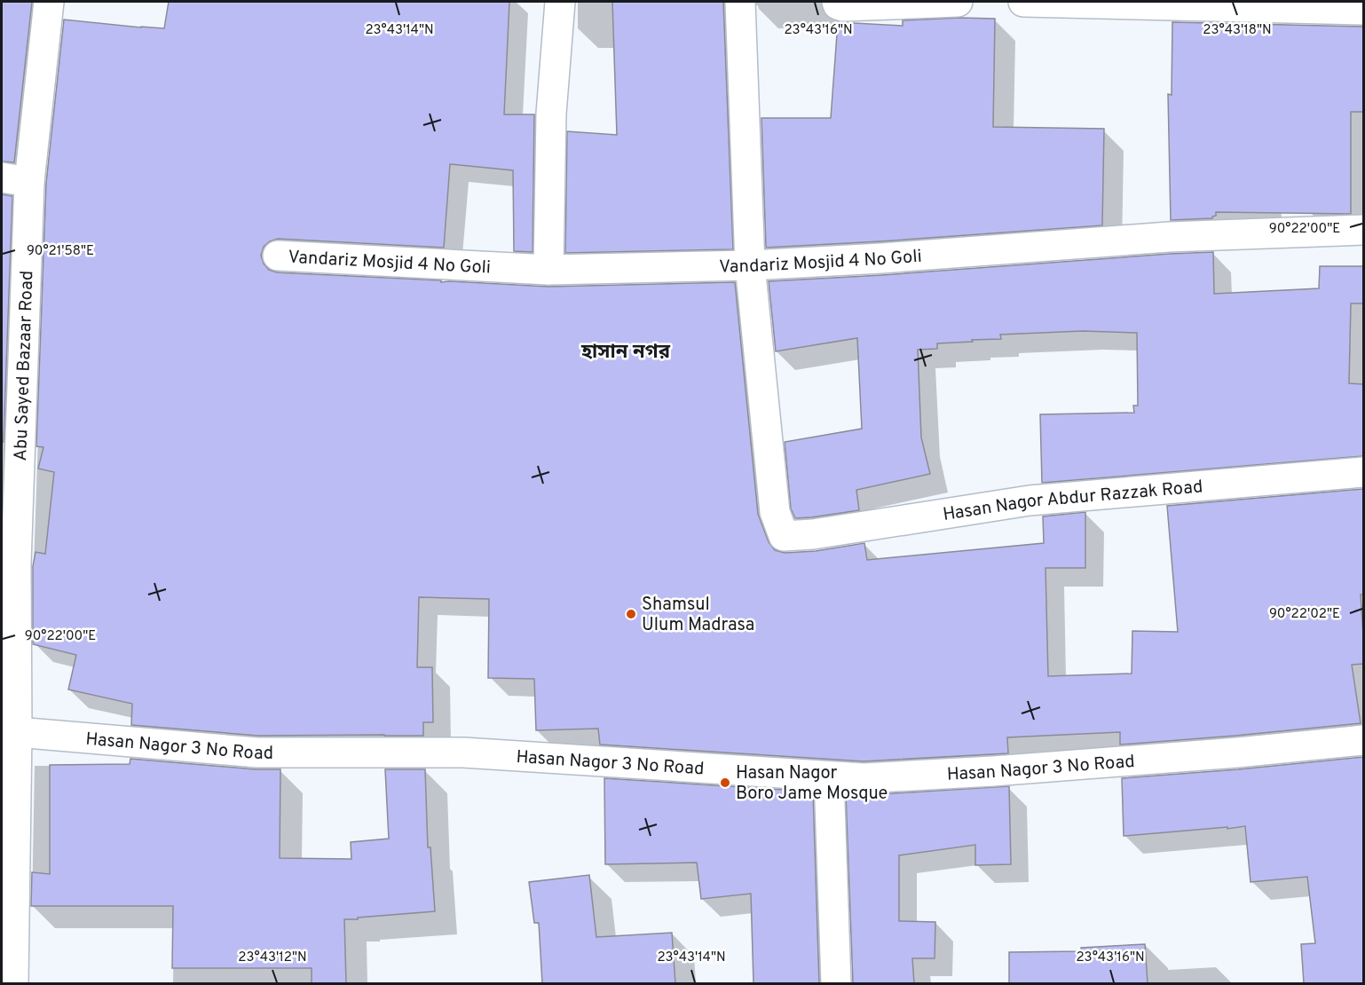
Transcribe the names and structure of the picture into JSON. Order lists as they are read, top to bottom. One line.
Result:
{"streets":{"street":["Vandariz Mosjid 4 No Goli","Abu Sayed Bazaar Road","Hasan Nagor Abdur Razzak Road","Hasan Nagor 3 No Road"]},"crossings":[["Vandariz Mosjid 4 No Goli","Hasan Nagor Abdur Razzak Road"],["Abu Sayed Bazaar Road","Hasan Nagor 3 No Road"]],"districts":["হাসান নগর"],"places":["Shamsul Ulum Madrasa","Hasan Nagor Boro Jame Mosque"],"coordinates":["23°43'14\"N","23°43'16\"N","23°43'18\"N","90°22'00\"E","90°21'58\"E","90°22'02\"E","23°43'12\"N"]}
